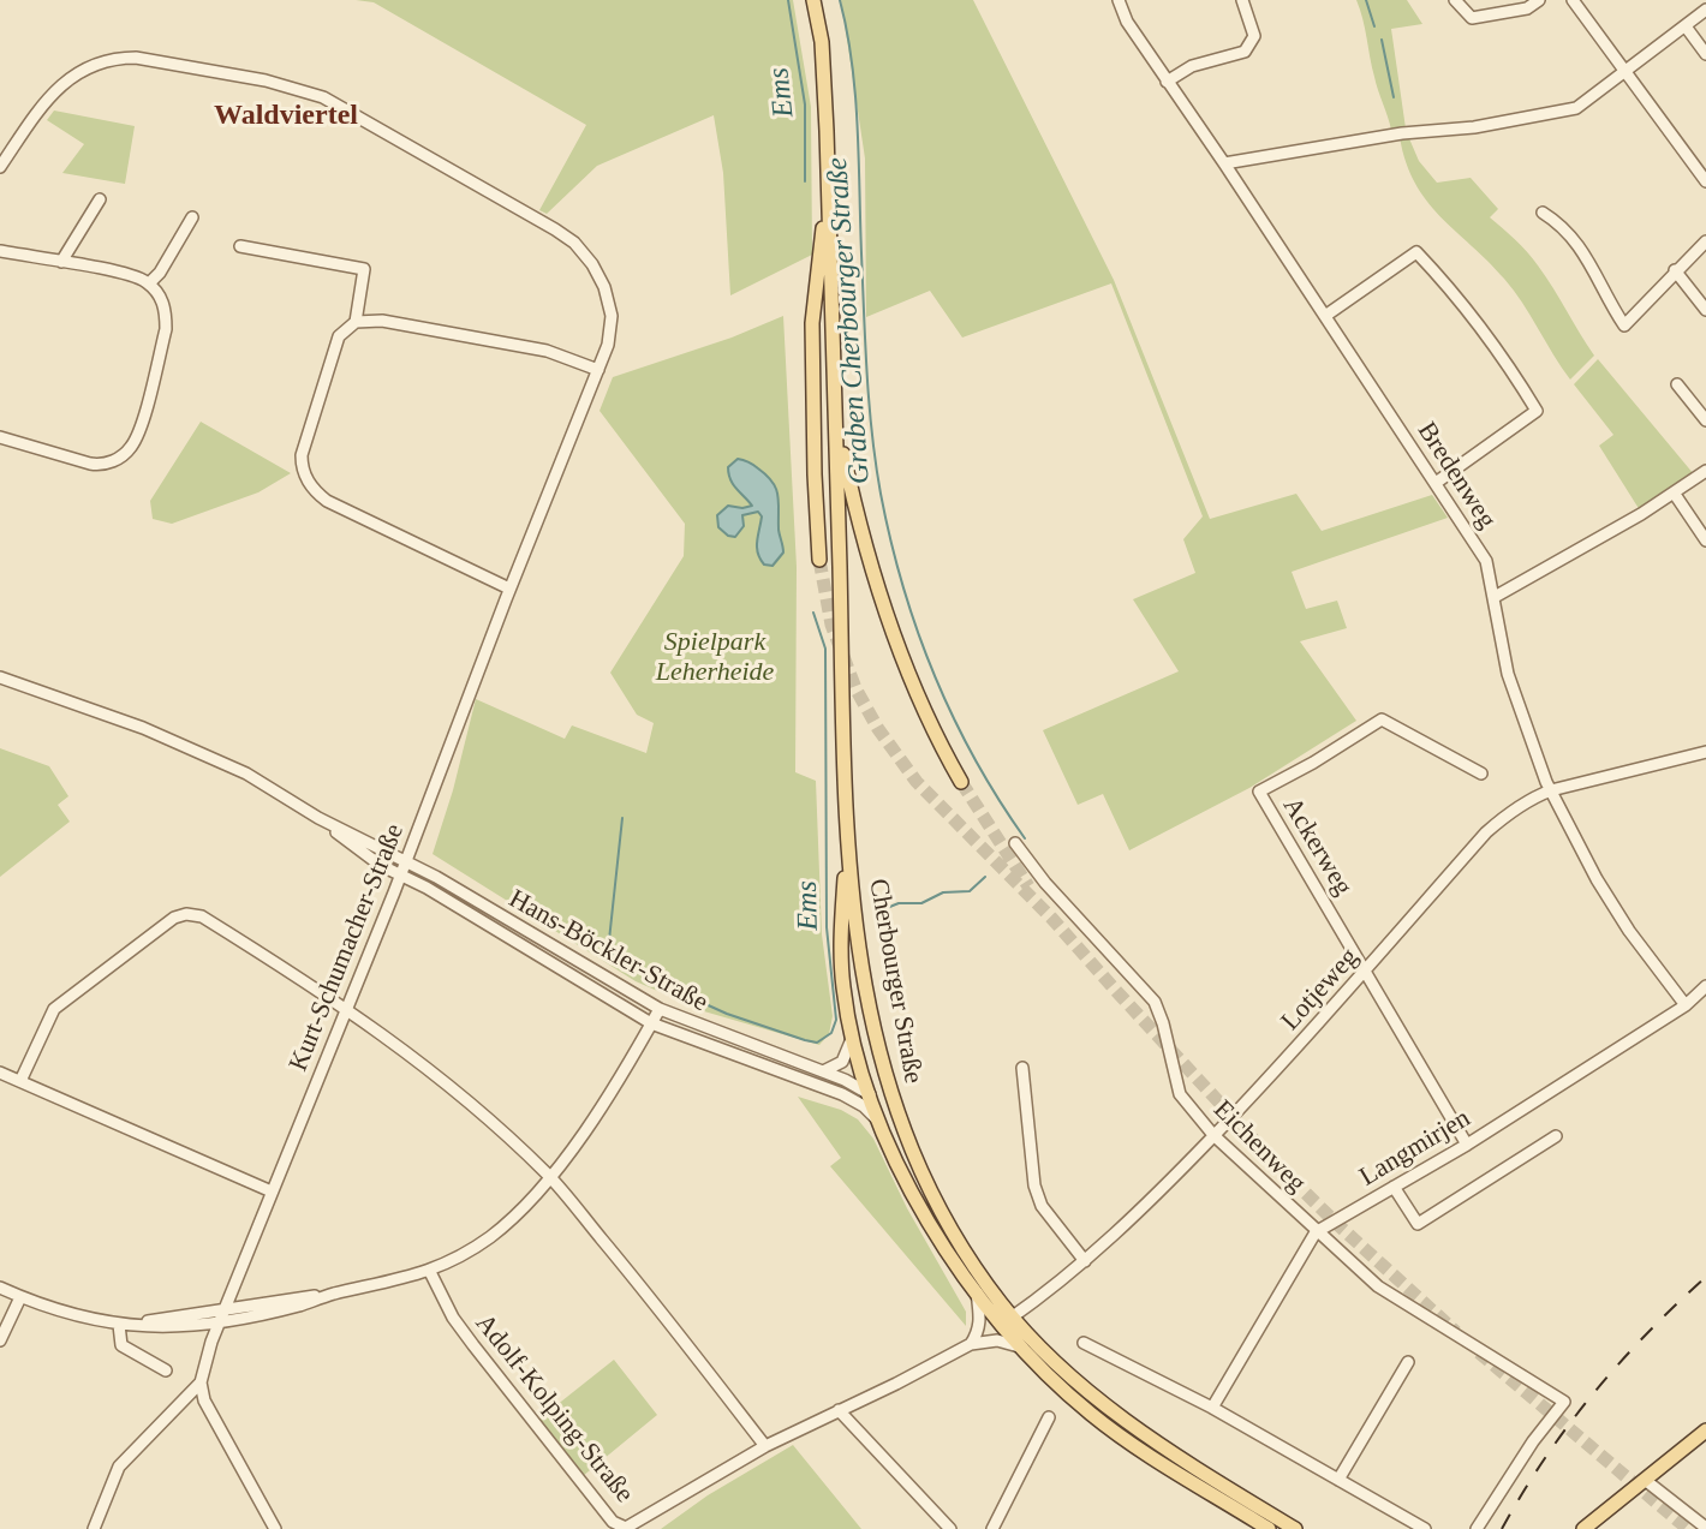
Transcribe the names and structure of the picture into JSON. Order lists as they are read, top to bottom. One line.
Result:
{"streets":{"main road":["Cherbourger Straße"],"street":["Bredenweg","Ackerweg","Kurt-Schumacher-Straße","Hans-Böckler-Straße","Lotjeweg","Eichenweg","Langmirjen","Adolf-Kolping-Straße"]},"crossings":[["Bredenweg","Lotjeweg"],["Bredenweg","Langmirjen"],["Ackerweg","Lotjeweg"],["Ackerweg","Langmirjen"],["Kurt-Schumacher-Straße","Hans-Böckler-Straße"],["Hans-Böckler-Straße","Cherbourger Straße"],["Cherbourger Straße","Lotjeweg"],["Cherbourger Straße","Adolf-Kolping-Straße"],["Lotjeweg","Eichenweg"],["Eichenweg","Langmirjen"]],"districts":["Waldviertel"],"water":["Ems","Graben Cherbourger Straße"],"parks":["Spielpark Leherheide"]}
